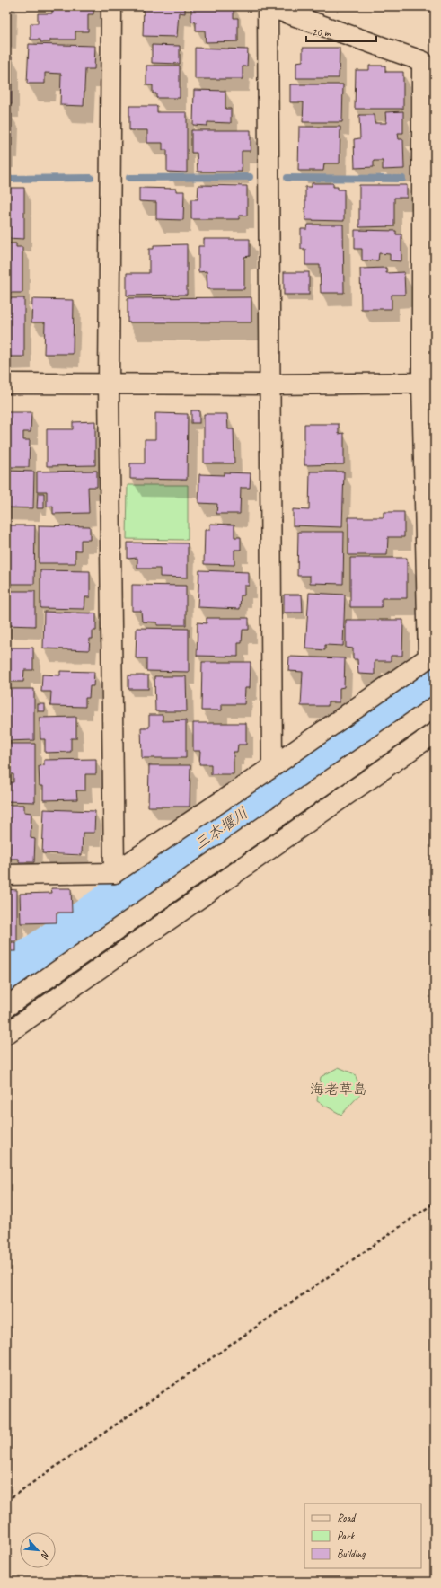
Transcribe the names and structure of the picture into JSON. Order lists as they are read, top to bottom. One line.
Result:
{"water":["三本堰川"],"parks":["海老草島"],"legend":["Road","Park","Building"],"scale_bar":"20 m","north":"bottom right"}
